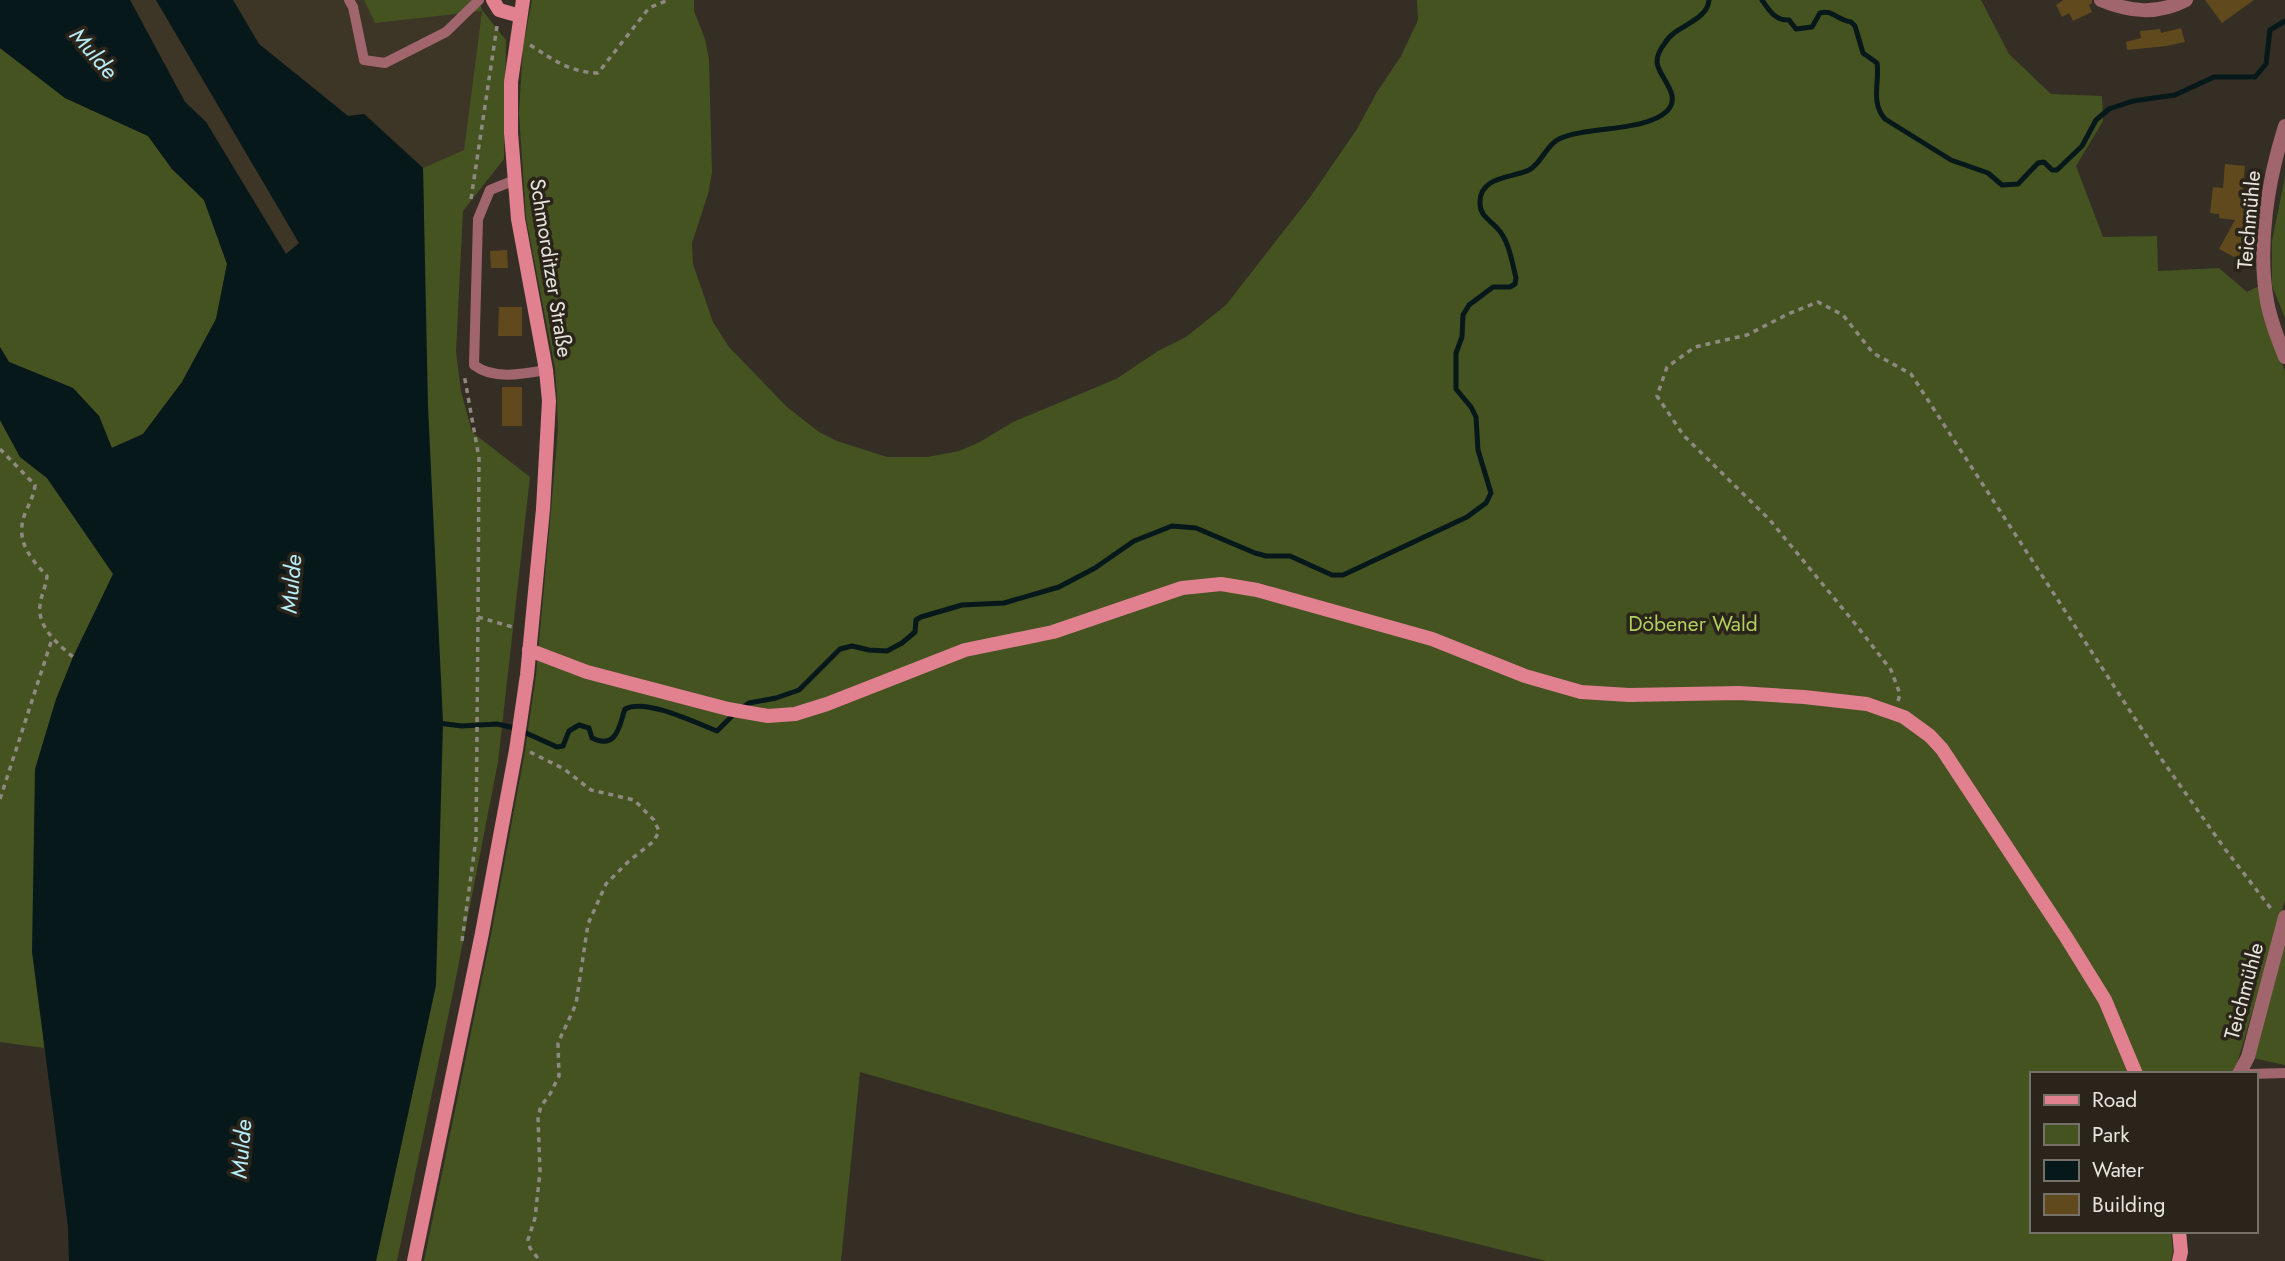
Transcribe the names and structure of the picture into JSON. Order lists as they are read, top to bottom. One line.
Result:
{"streets":{"street":["Teichmühle","Schmorditzer Straße"]},"water":["Mulde"],"parks":["Döbener Wald"],"legend":["Road","Park","Water","Building"]}
